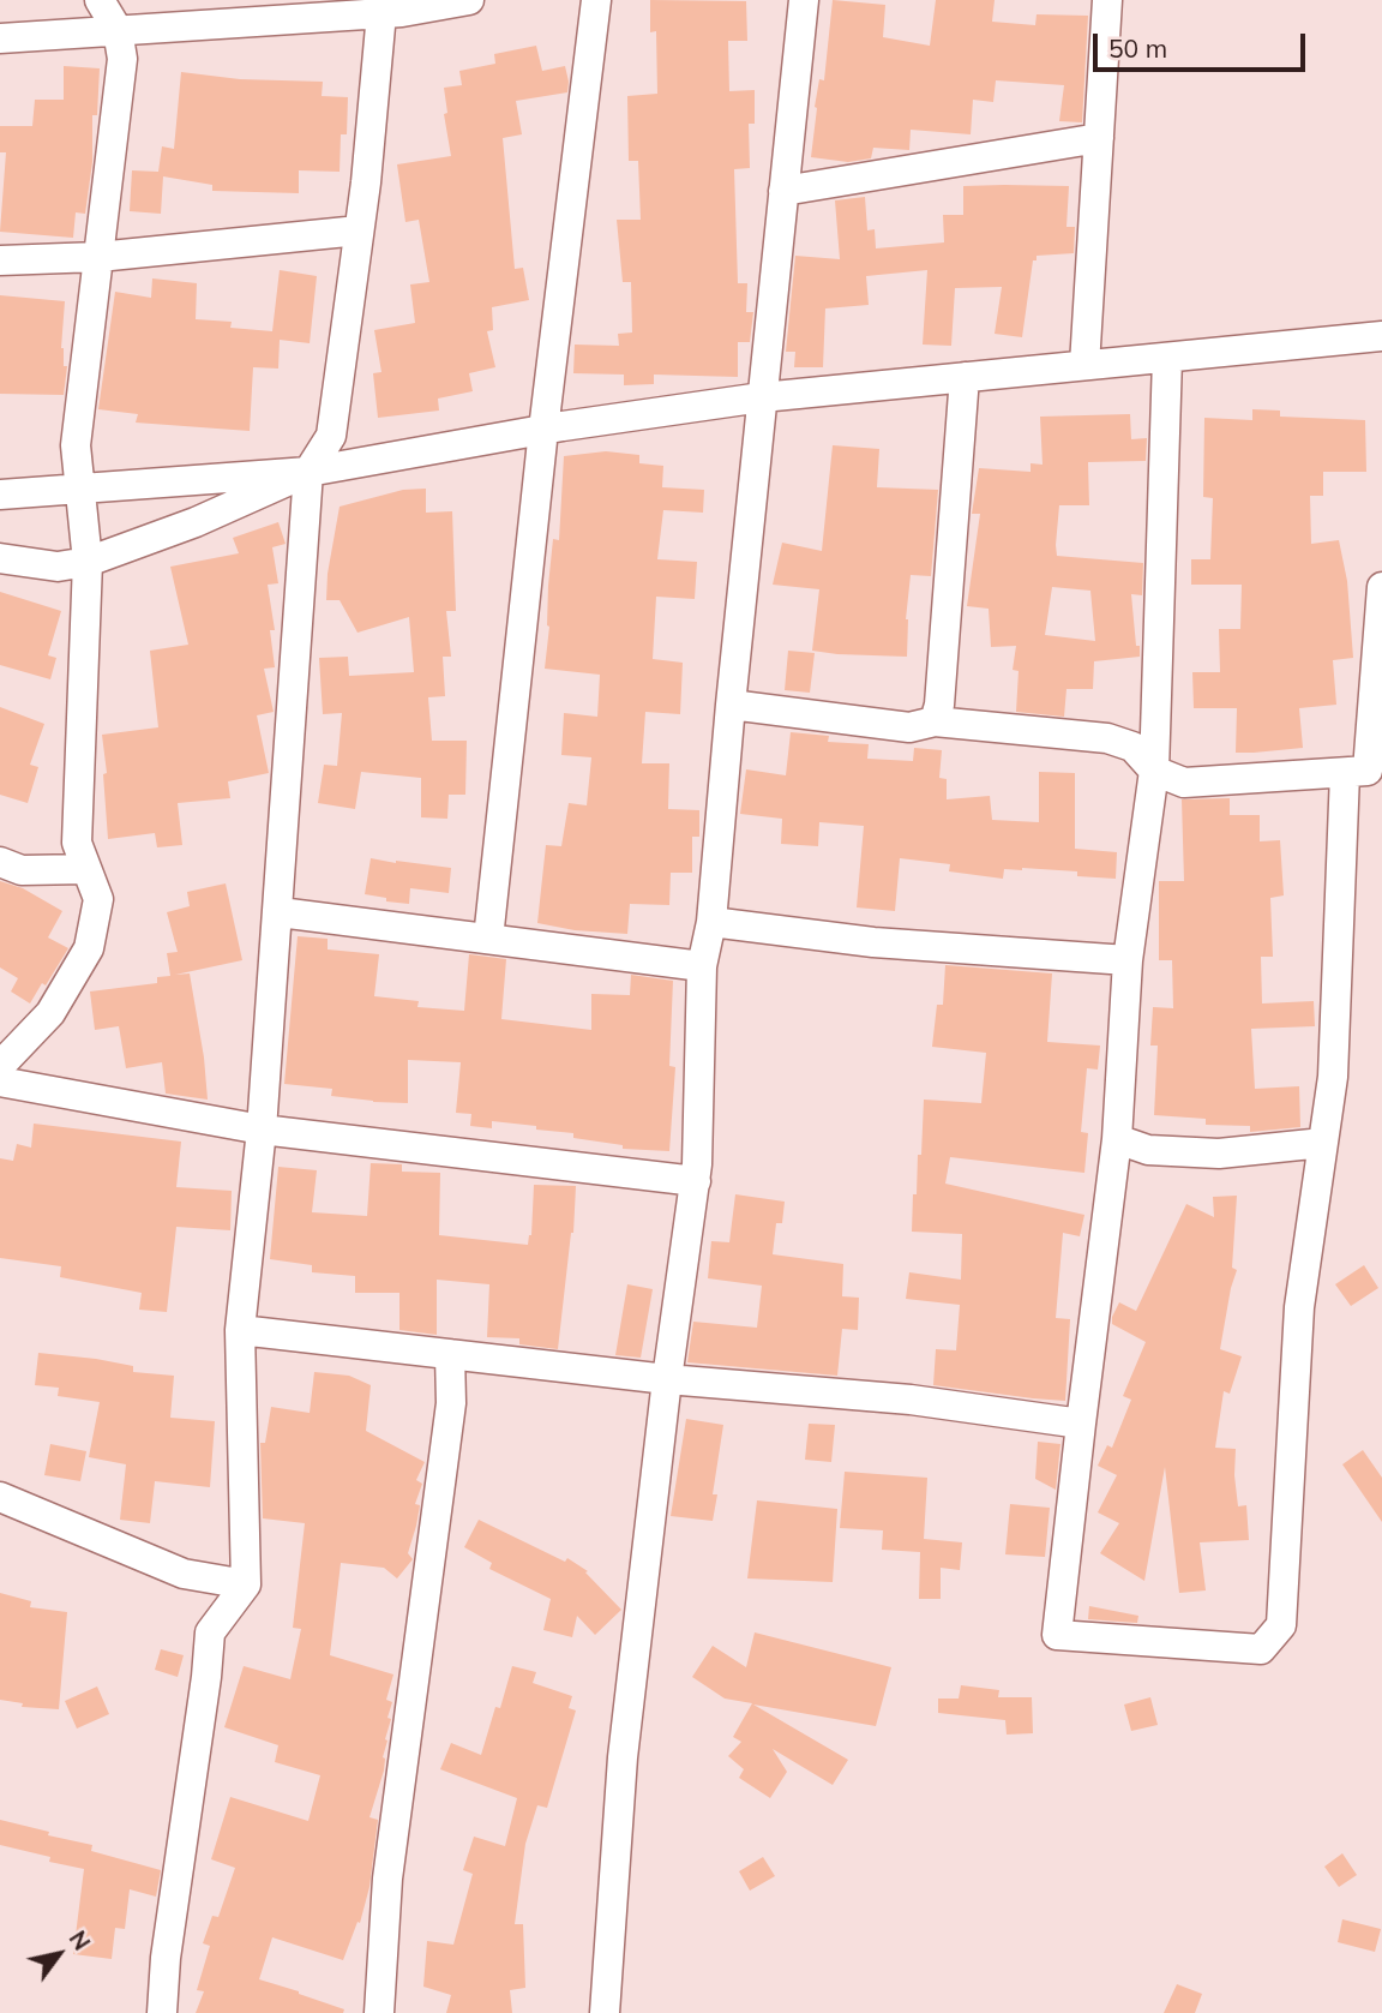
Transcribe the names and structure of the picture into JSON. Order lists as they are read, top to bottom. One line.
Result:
{"scale_bar":"50 m","north":"top right"}
